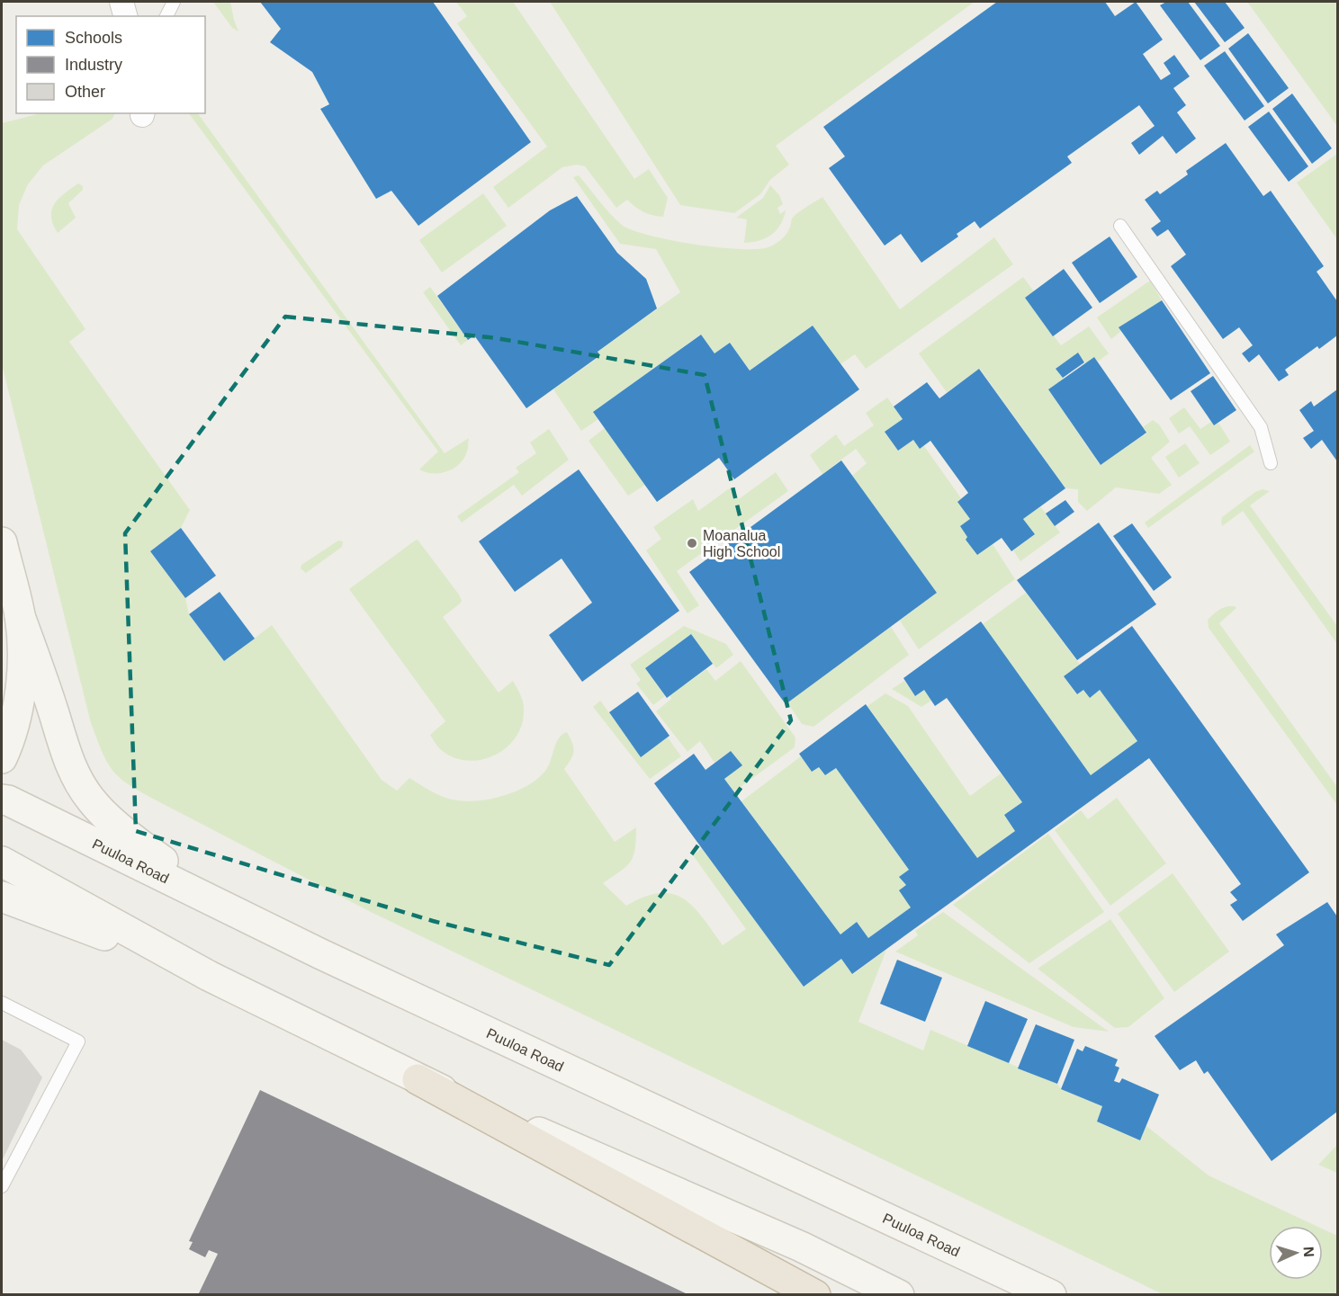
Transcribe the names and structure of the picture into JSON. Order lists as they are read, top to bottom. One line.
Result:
{"streets":{"main road":["Puuloa Road"]},"places":["Moanalua High School"],"legend":["Schools","Industry","Other"],"north":"right"}
